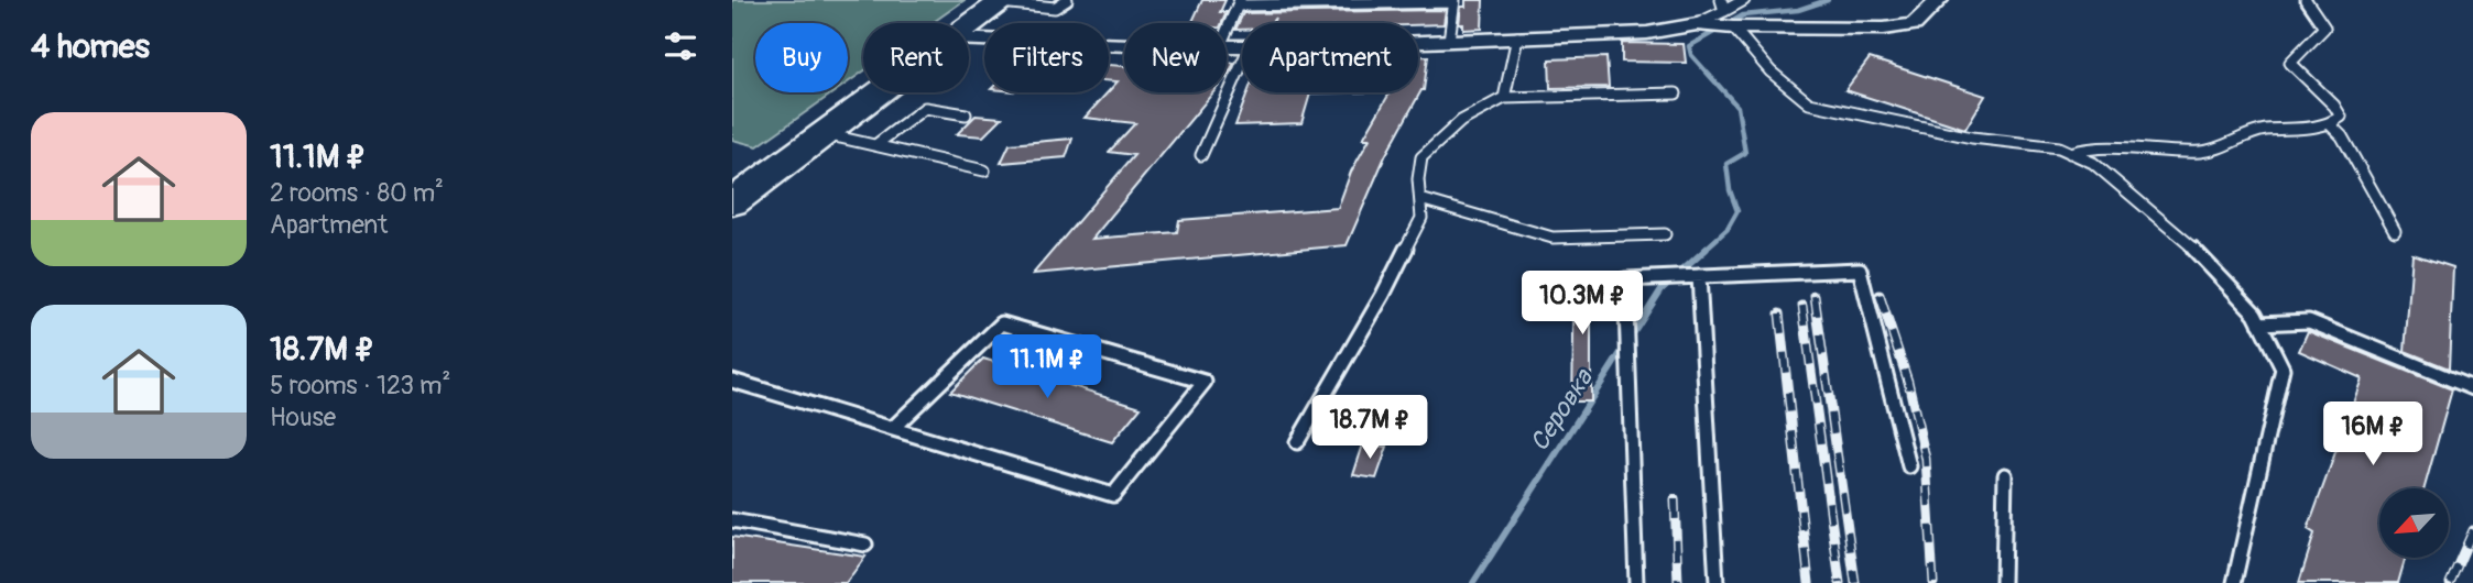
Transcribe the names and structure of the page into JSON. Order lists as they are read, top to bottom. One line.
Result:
{"water":["Серовка"],"north":"bottom left","page":{"heading":"4 homes","chip":["Buy","Rent","Filters","New","Apartment"],"list":[{"name":"11.1M ₽","note":"2 rooms · 80 m² · Apartment"},{"name":"18.7M ₽","note":"5 rooms · 123 m² · House"}],"price":["10.3M ₽","11.1M ₽","18.7M ₽","16M ₽"]}}
